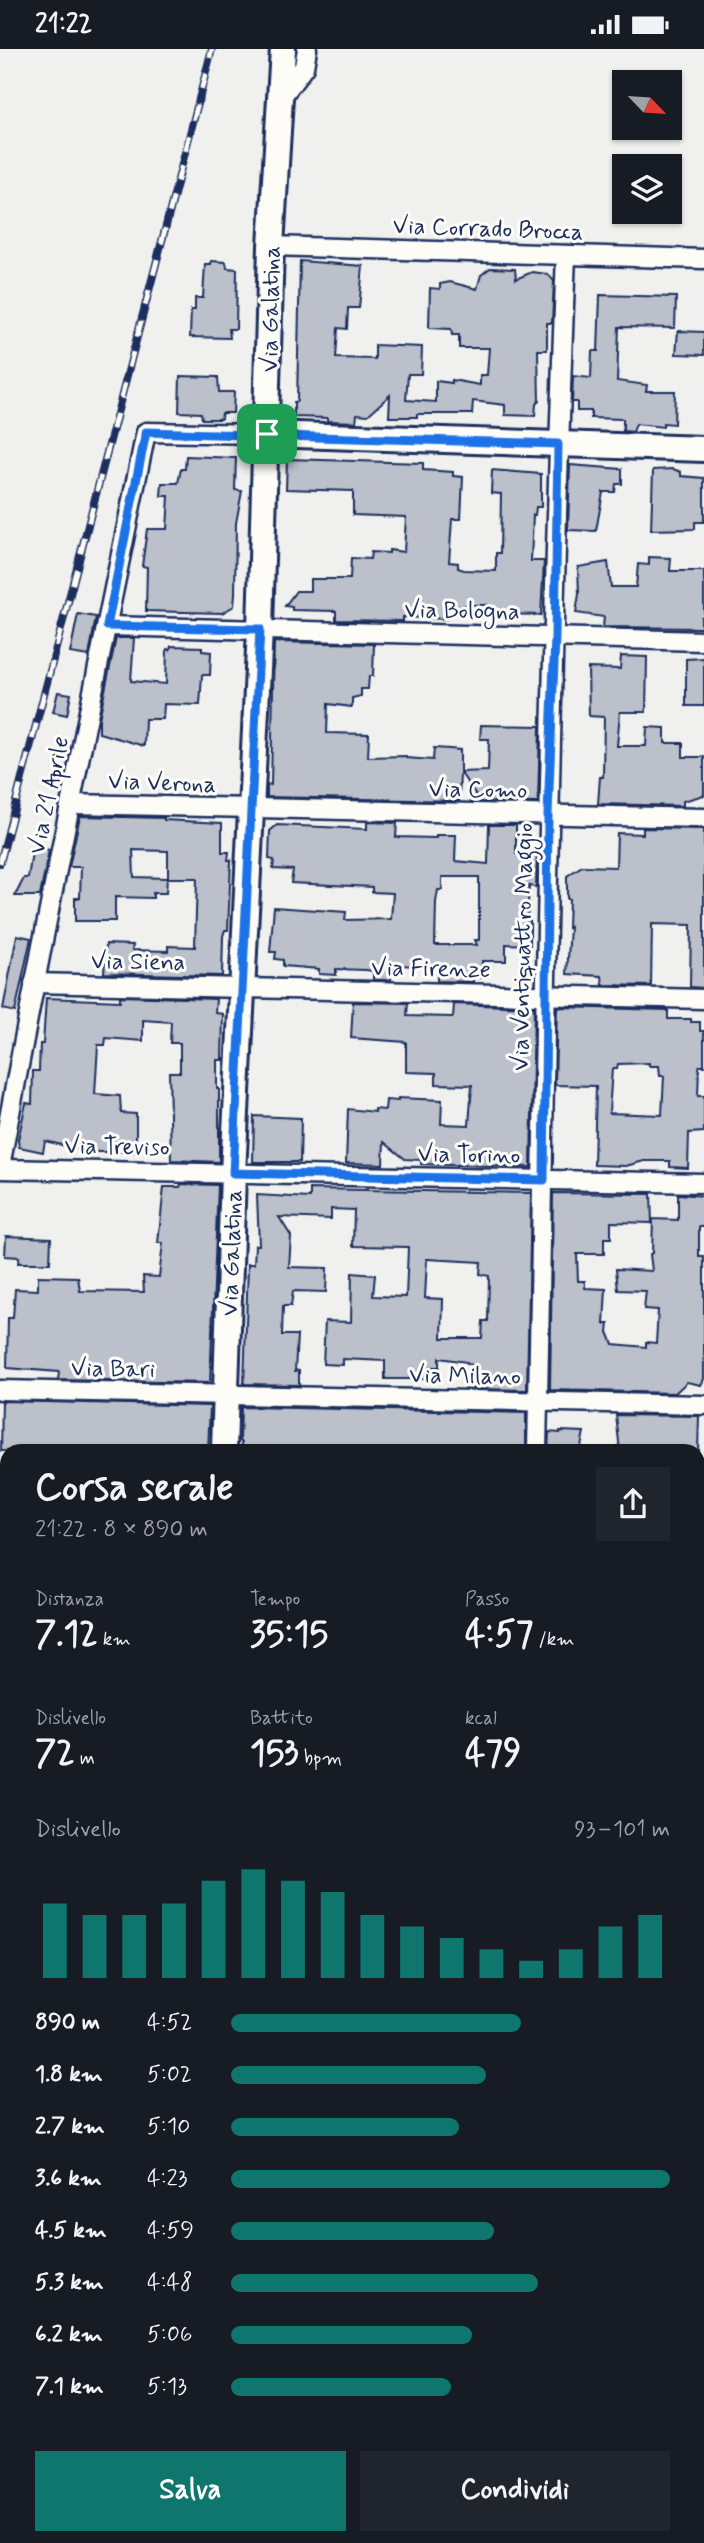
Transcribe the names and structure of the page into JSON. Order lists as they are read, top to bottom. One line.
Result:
{"streets":{"street":["Via Corrado Brocca","Via Galatina","Via Bologna","Via Verona","Via Como","Via 21 Aprile","Via Ventiquattro Maggio","Via Siena","Via Firenze","Via Treviso","Via Torino","Via Bari","Via Milano"]},"crossings":[["Via Corrado Brocca","Via Galatina"],["Via Corrado Brocca","Via Ventiquattro Maggio"],["Via Galatina","Via Bologna"],["Via Galatina","Via Verona"],["Via Galatina","Via Como"],["Via Galatina","Via 21 Aprile"],["Via Galatina","Via Siena"],["Via Galatina","Via Firenze"],["Via Galatina","Via Treviso"],["Via Galatina","Via Torino"],["Via Galatina","Via Bari"],["Via Galatina","Via Milano"],["Via Bologna","Via 21 Aprile"],["Via Bologna","Via Ventiquattro Maggio"],["Via Verona","Via Como"],["Via Verona","Via 21 Aprile"],["Via Como","Via Ventiquattro Maggio"],["Via 21 Aprile","Via Siena"],["Via 21 Aprile","Via Treviso"],["Via Ventiquattro Maggio","Via Firenze"],["Via Ventiquattro Maggio","Via Torino"],["Via Ventiquattro Maggio","Via Milano"],["Via Siena","Via Firenze"],["Via Treviso","Via Torino"],["Via Bari","Via Milano"]],"north":"bottom right","page":{"status":"21:22","heading":["Corsa serale","21:22 · 8 × 890 m"],"stats":[["Distanza","7.12 km"],["Tempo","35:15"],["Passo","4:57 /km"],["Dislivello","72 m"],["Battito","153 bpm"],["kcal","479"]],"chart":["Dislivello","93–101 m"],"list":[{"name":"890 m","note":"4:52"},{"name":"1.8 km","note":"5:02"},{"name":"2.7 km","note":"5:10"},{"name":"3.6 km","note":"4:23"},{"name":"4.5 km","note":"4:59"},{"name":"5.3 km","note":"4:48"},{"name":"6.2 km","note":"5:06"},{"name":"7.1 km","note":"5:13"}],"buttons":["Salva","Condividi"]}}
